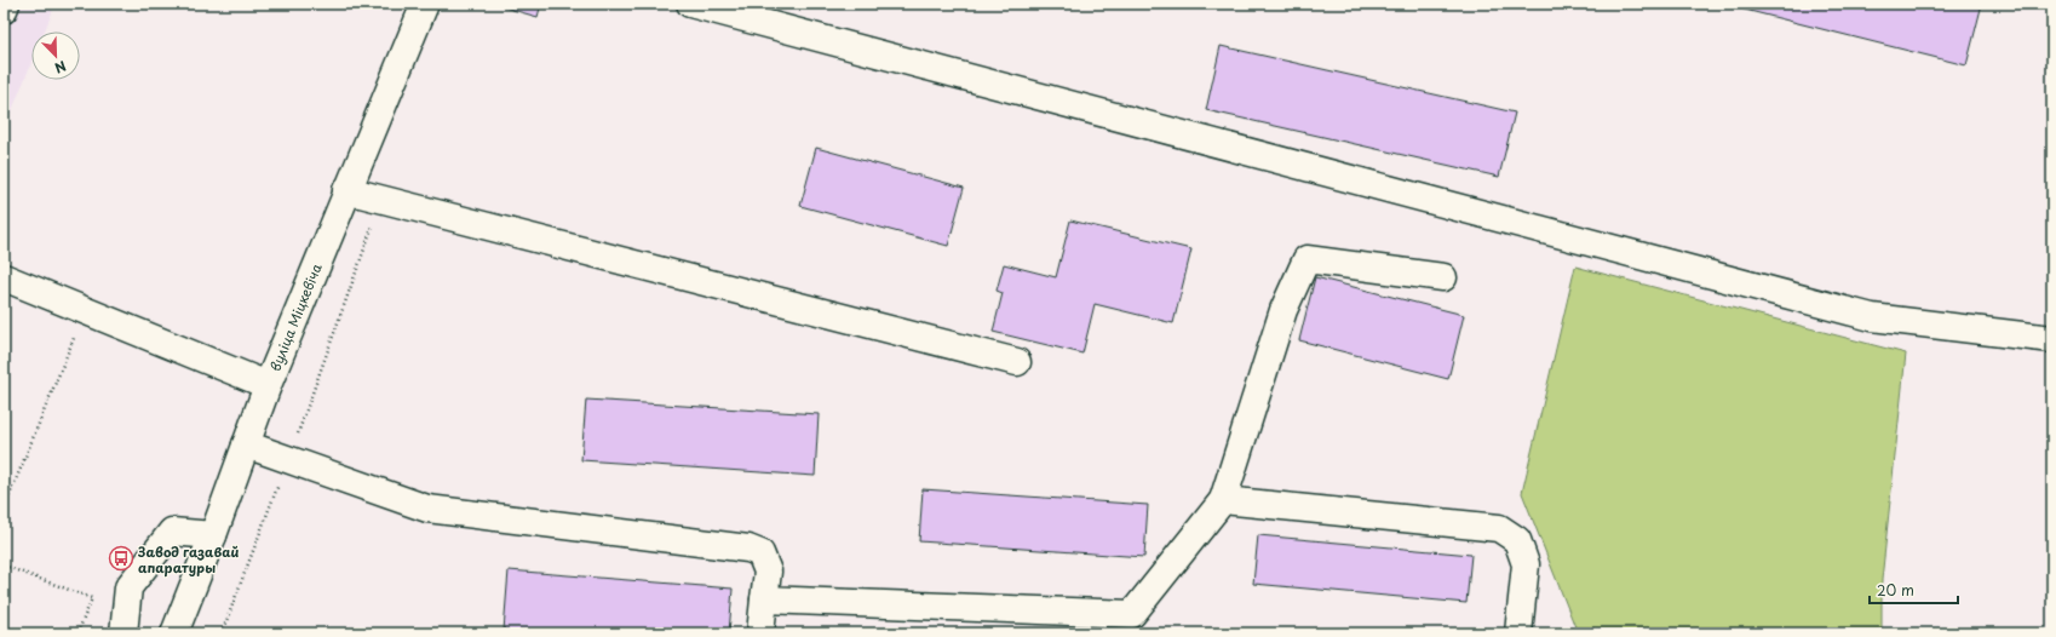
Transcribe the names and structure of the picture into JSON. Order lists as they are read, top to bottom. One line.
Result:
{"streets":{"street":["вуліца Міцкевіча"]},"places":{"bus stop":["Завод газавай апаратуры"]},"scale_bar":"20 m","north":"bottom right"}
